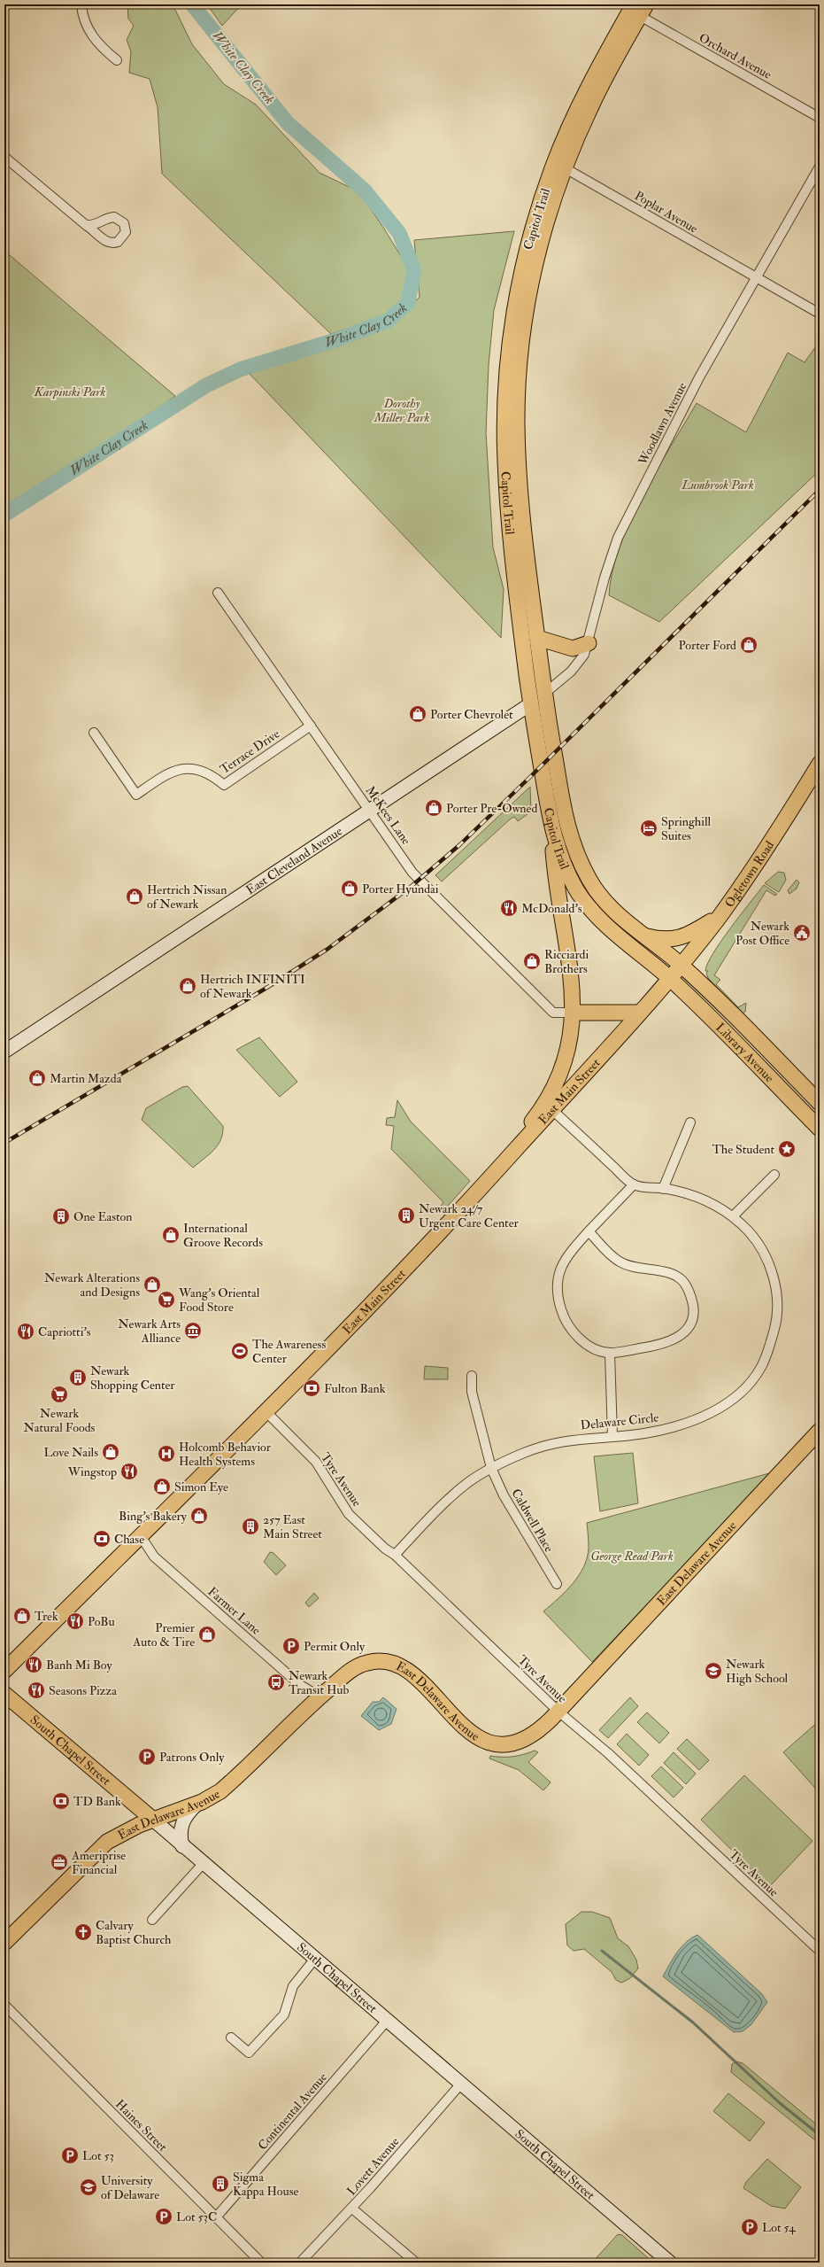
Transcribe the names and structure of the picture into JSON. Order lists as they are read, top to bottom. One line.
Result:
{"streets":{"main road":["Capitol Trail","Ogletown Road","Library Avenue","East Main Street","East Delaware Avenue","South Chapel Street"],"street":["Orchard Avenue","Poplar Avenue","Woodlawn Avenue","Terrace Drive","McKees Lane","East Cleveland Avenue","Delaware Circle","Tyre Avenue","Caldwell Place","Farmer Lane","Continental Avenue","Haines Street","Lovett Avenue"]},"crossings":[["Orchard Avenue","Capitol Trail"],["Poplar Avenue","Capitol Trail"],["Poplar Avenue","Woodlawn Avenue"],["Capitol Trail","Woodlawn Avenue"],["Capitol Trail","East Cleveland Avenue"],["Capitol Trail","Ogletown Road"],["Capitol Trail","Library Avenue"],["Capitol Trail","East Main Street"],["Terrace Drive","McKees Lane"],["McKees Lane","East Cleveland Avenue"],["Ogletown Road","Library Avenue"],["Ogletown Road","East Main Street"],["Library Avenue","East Main Street"],["East Main Street","Tyre Avenue"],["East Main Street","Farmer Lane"],["Delaware Circle","Tyre Avenue"],["Delaware Circle","Caldwell Place"],["Tyre Avenue","East Delaware Avenue"],["East Delaware Avenue","Farmer Lane"],["East Delaware Avenue","South Chapel Street"],["South Chapel Street","Continental Avenue"],["South Chapel Street","Lovett Avenue"],["Continental Avenue","Haines Street"]],"water":["White Clay Creek"],"parks":["Karpinski Park","Dorothy Miller Park","Lumbrook Park","George Read Park"],"places":{"shop":["Porter Ford","Porter Chevrolet","Porter Pre-Owned","Porter Hyundai","Hertrich Nissan of Newark","Ricciardi Brothers","Hertrich INFINITI of Newark","Martin Mazda","International Groove Records","Newark Alterations and Designs","Love Nails","Simon Eye","Bing's Bakery","Trek","Premier Auto & Tire"],"hotel":["Springhill Suites"],"restaurant":["McDonald's","Capriotti's","Wingstop","PoBu","Banh Mi Boy","Seasons Pizza"],"public building":["Newark Post Office"],"place":["The Student"],"building":["Newark 24/7 Urgent Care Center","One Easton","Newark Shopping Center","257 East Main Street","Sigma Kappa House"],"supermarket":["Wang's Oriental Food Store","Newark Natural Foods"],"museum":["Newark Arts Alliance"],"sports":["The Awareness Center"],"bank":["Fulton Bank","Chase","TD Bank"],"hospital":["Holcomb Behavior Health Systems"],"parking":["Permit Only","Patrons Only","Lot 53","Lot 53C","Lot 54"],"school or university":["Newark High School","University of Delaware"],"bus stop":["Newark Transit Hub"],"office":["Ameriprise Financial"],"church":["Calvary Baptist Church"]}}
